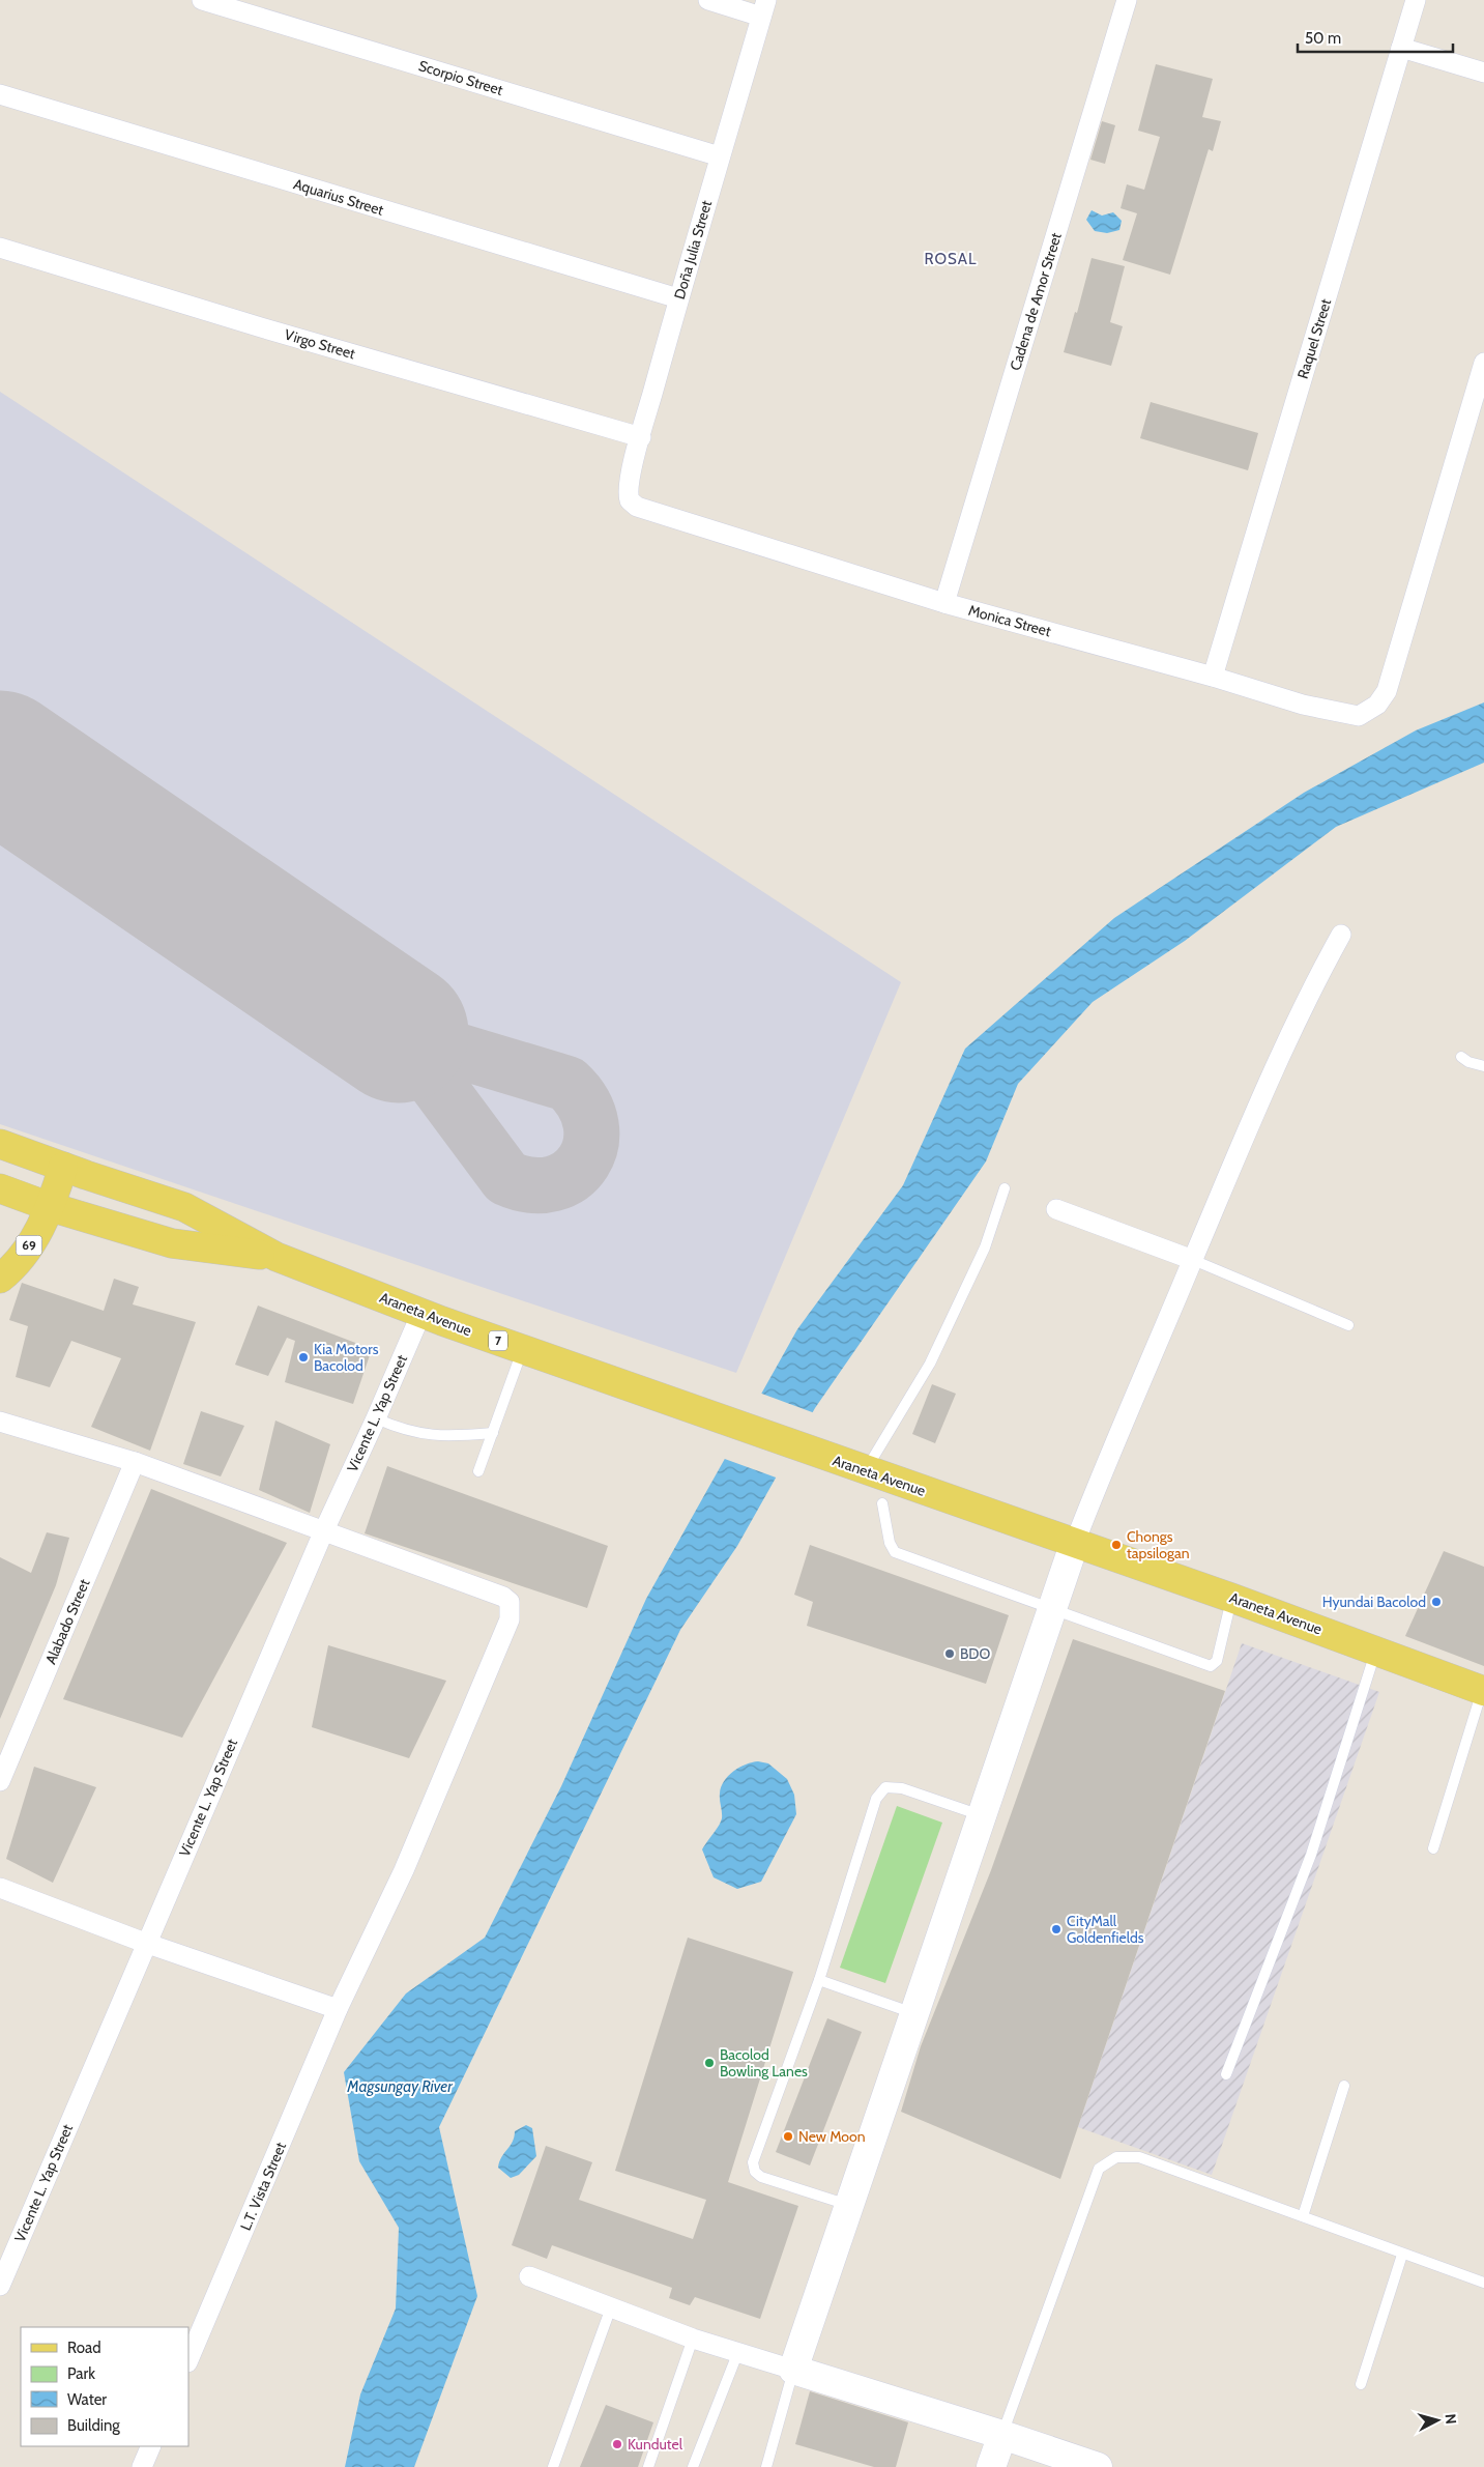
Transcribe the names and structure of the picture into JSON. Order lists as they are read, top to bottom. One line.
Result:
{"streets":{"main road":["69","Araneta Avenue","7"],"street":["Scorpio Street","Aquarius Street","Doña Julia Street","Cadena de Amor Street","Raquel Street","Virgo Street","Monica Street","Vicente L. Yap Street","Alabado Street","L.T. Vista Street"]},"crossings":[["Scorpio Street","Doña Julia Street"],["Aquarius Street","Doña Julia Street"],["Doña Julia Street","Virgo Street"],["Doña Julia Street","Monica Street"],["Cadena de Amor Street","Monica Street"],["Raquel Street","Monica Street"],["69","Araneta Avenue"],["Araneta Avenue","Vicente L. Yap Street"],["Vicente L. Yap Street","L.T. Vista Street"]],"districts":["ROSAL"],"water":["Magsungay River"],"places":["Kia Motors Bacolod","Chongs tapsilogan","Hyundai Bacolod","BDO","CityMall Goldenfields","Bacolod Bowling Lanes","New Moon","Kundutel"],"legend":["Road","Park","Water","Building"],"scale_bar":"50 m","north":"right"}
